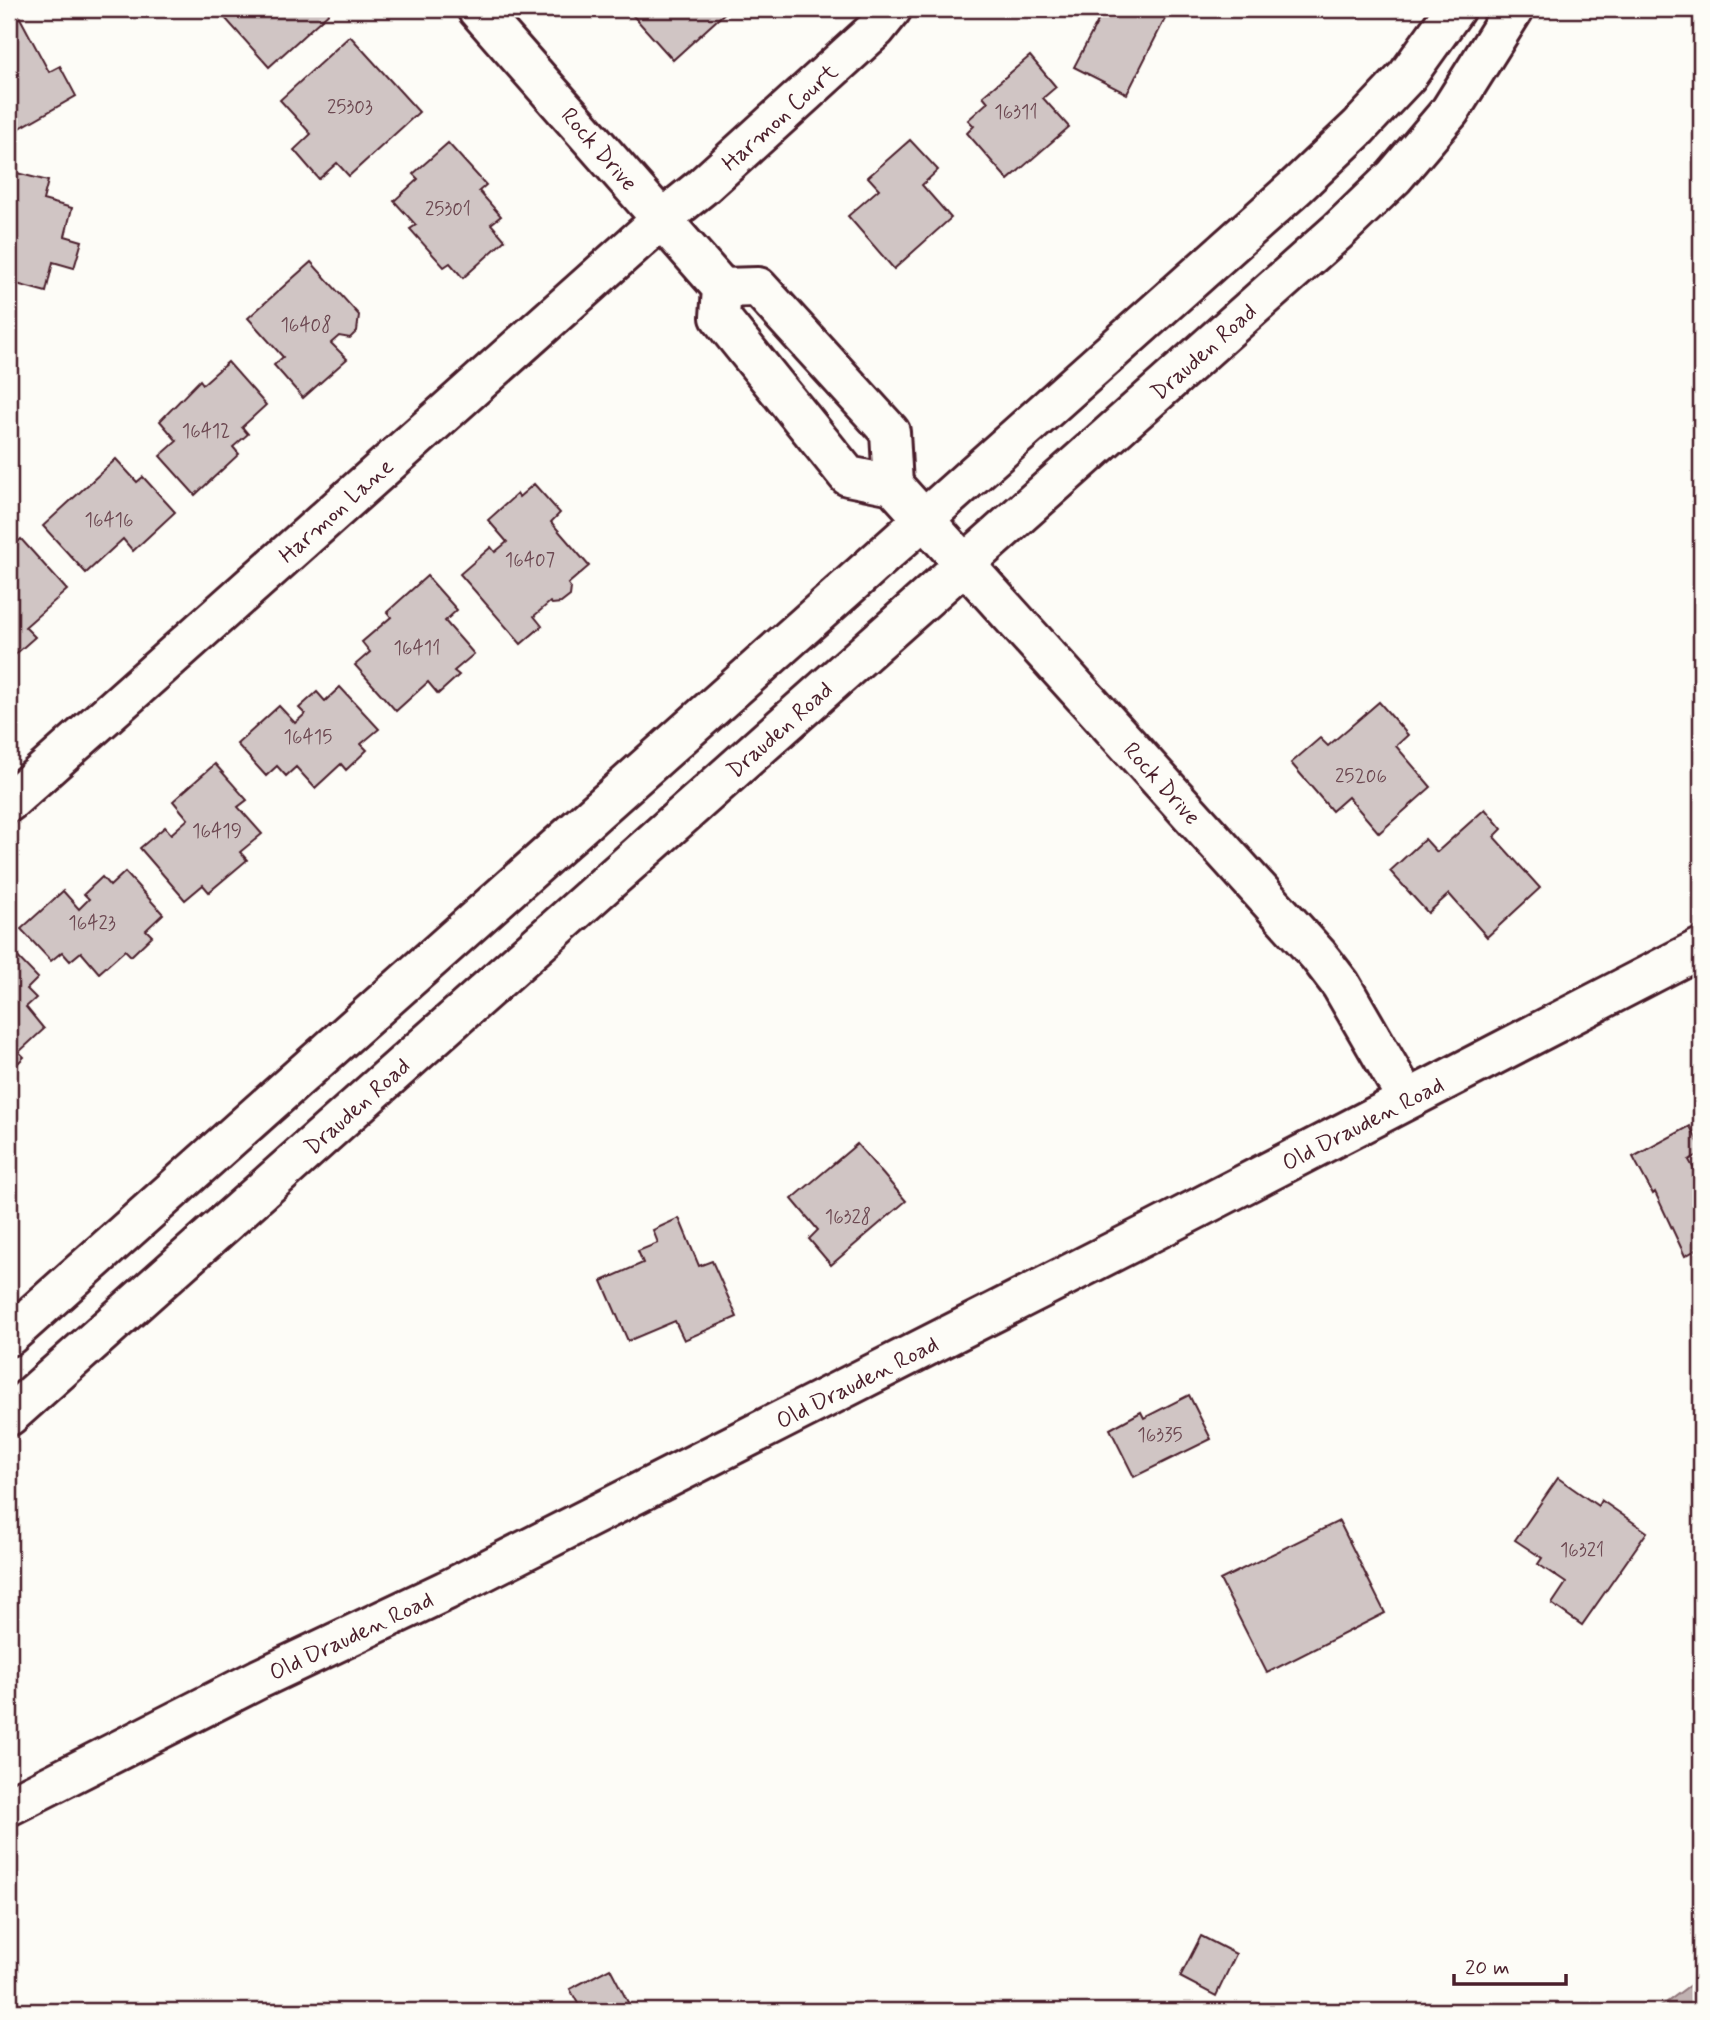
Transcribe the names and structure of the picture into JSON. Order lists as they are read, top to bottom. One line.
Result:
{"streets":{"street":["Harmon Court","Rock Drive","Drauden Road","Harmon Lane","Old Drauden Road"]},"crossings":[["Harmon Court","Rock Drive"],["Harmon Court","Harmon Lane"],["Rock Drive","Drauden Road"],["Rock Drive","Harmon Lane"],["Rock Drive","Old Drauden Road"]],"house_numbers":["25303","16311","25301","16408","16412","16416","16407","16411","16415","25206","16419","16423","16328","16335","16321"],"scale_bar":"20 m"}
